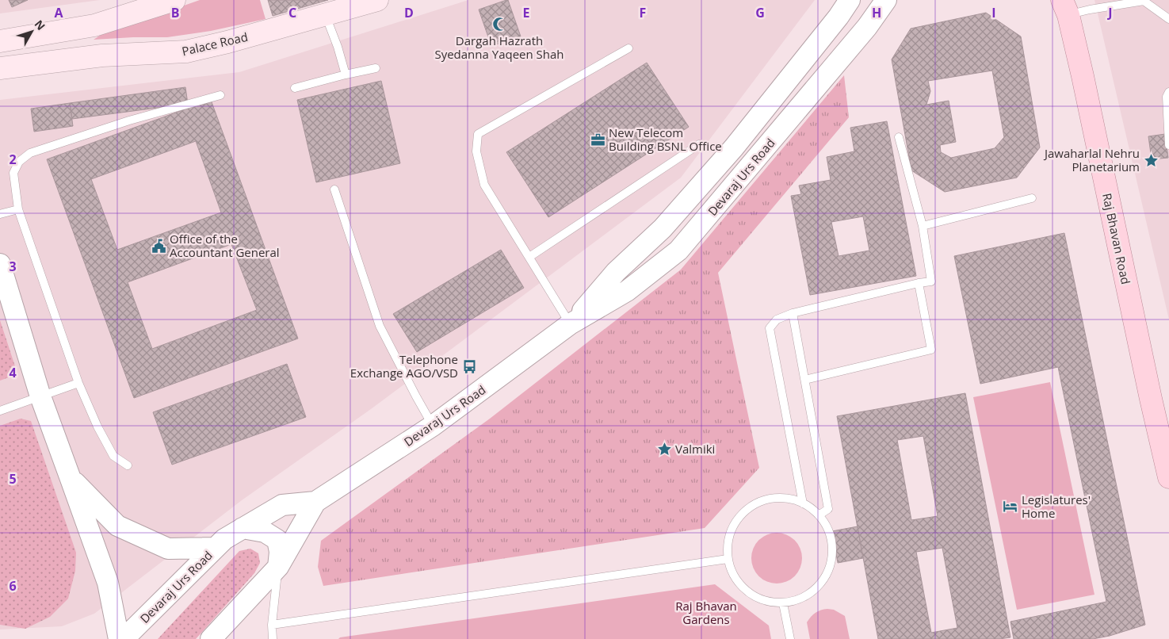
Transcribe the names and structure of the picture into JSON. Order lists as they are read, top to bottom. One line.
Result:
{"streets":{"main road":["Palace Road","Raj Bhavan Road"],"street":["Devaraj Urs Road"]},"parks":["Raj Bhavan Gardens"],"places":{"mosque":["Dargah Hazrath Syedanna Yaqeen Shah"],"office":["New Telecom Building BSNL Office"],"place":["Jawaharlal Nehru Planetarium","Valmiki"],"public building":["Office of the Accountant General"],"bus stop":["Telephone Exchange AGO/VSD"],"hotel":["Legislatures' Home"]},"north":"top right","grid":{"columns":["A","B","C","D","E","F","G","H","I","J"],"rows":["2","3","4","5","6"]}}
